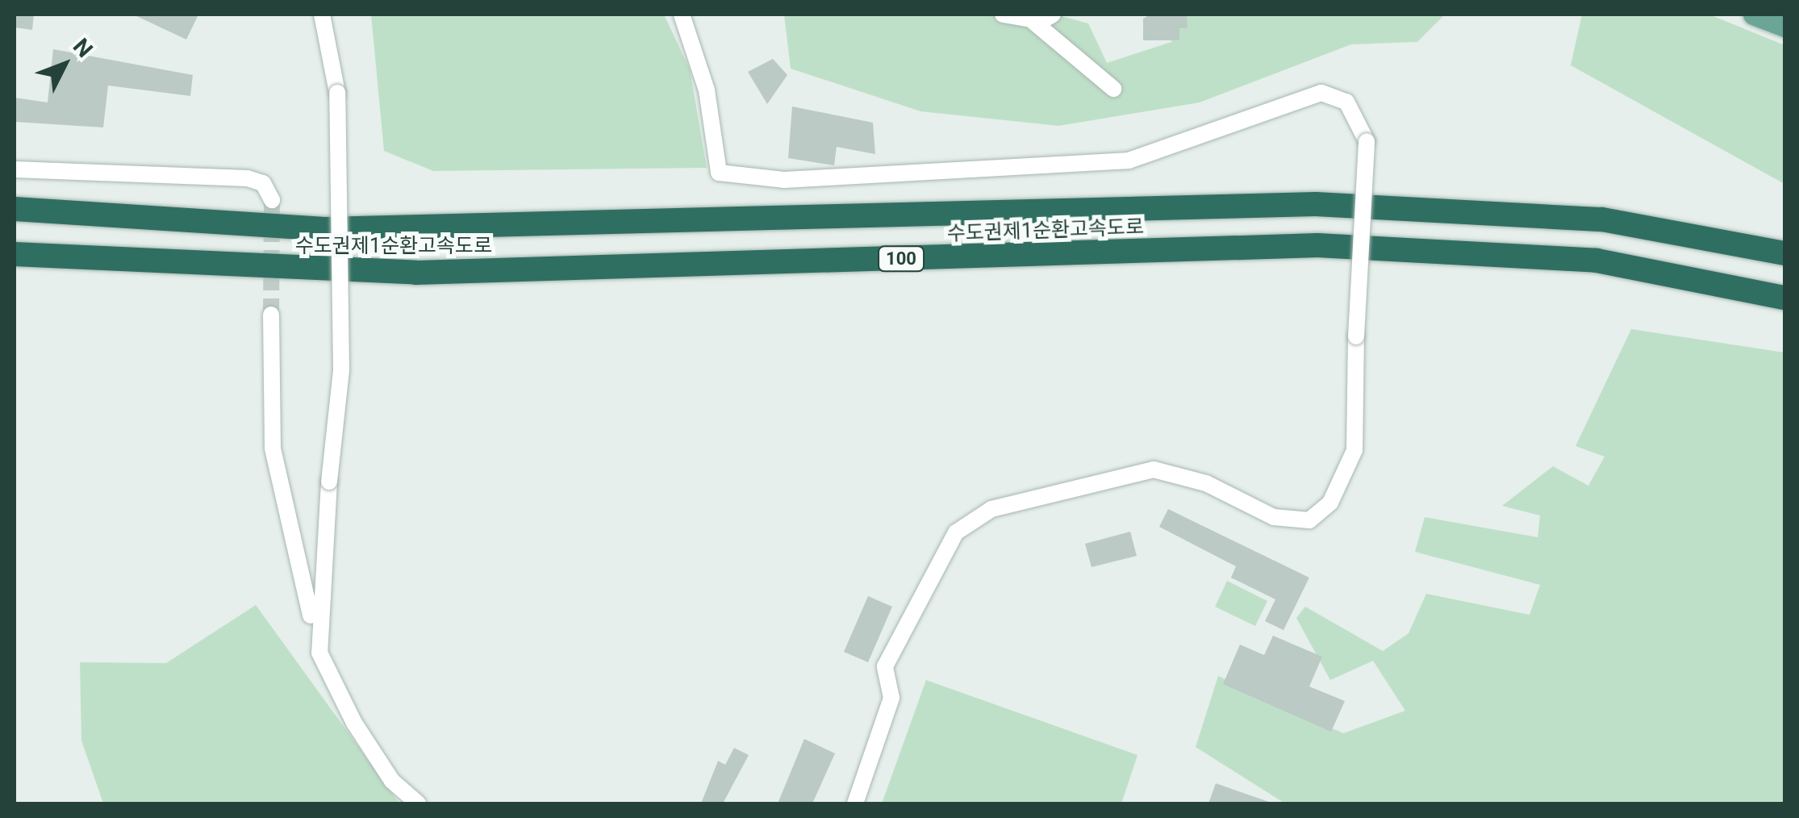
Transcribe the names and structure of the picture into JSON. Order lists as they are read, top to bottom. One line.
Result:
{"streets":{"highway":["수도권제1순환고속도로","100"]},"north":"top right"}
